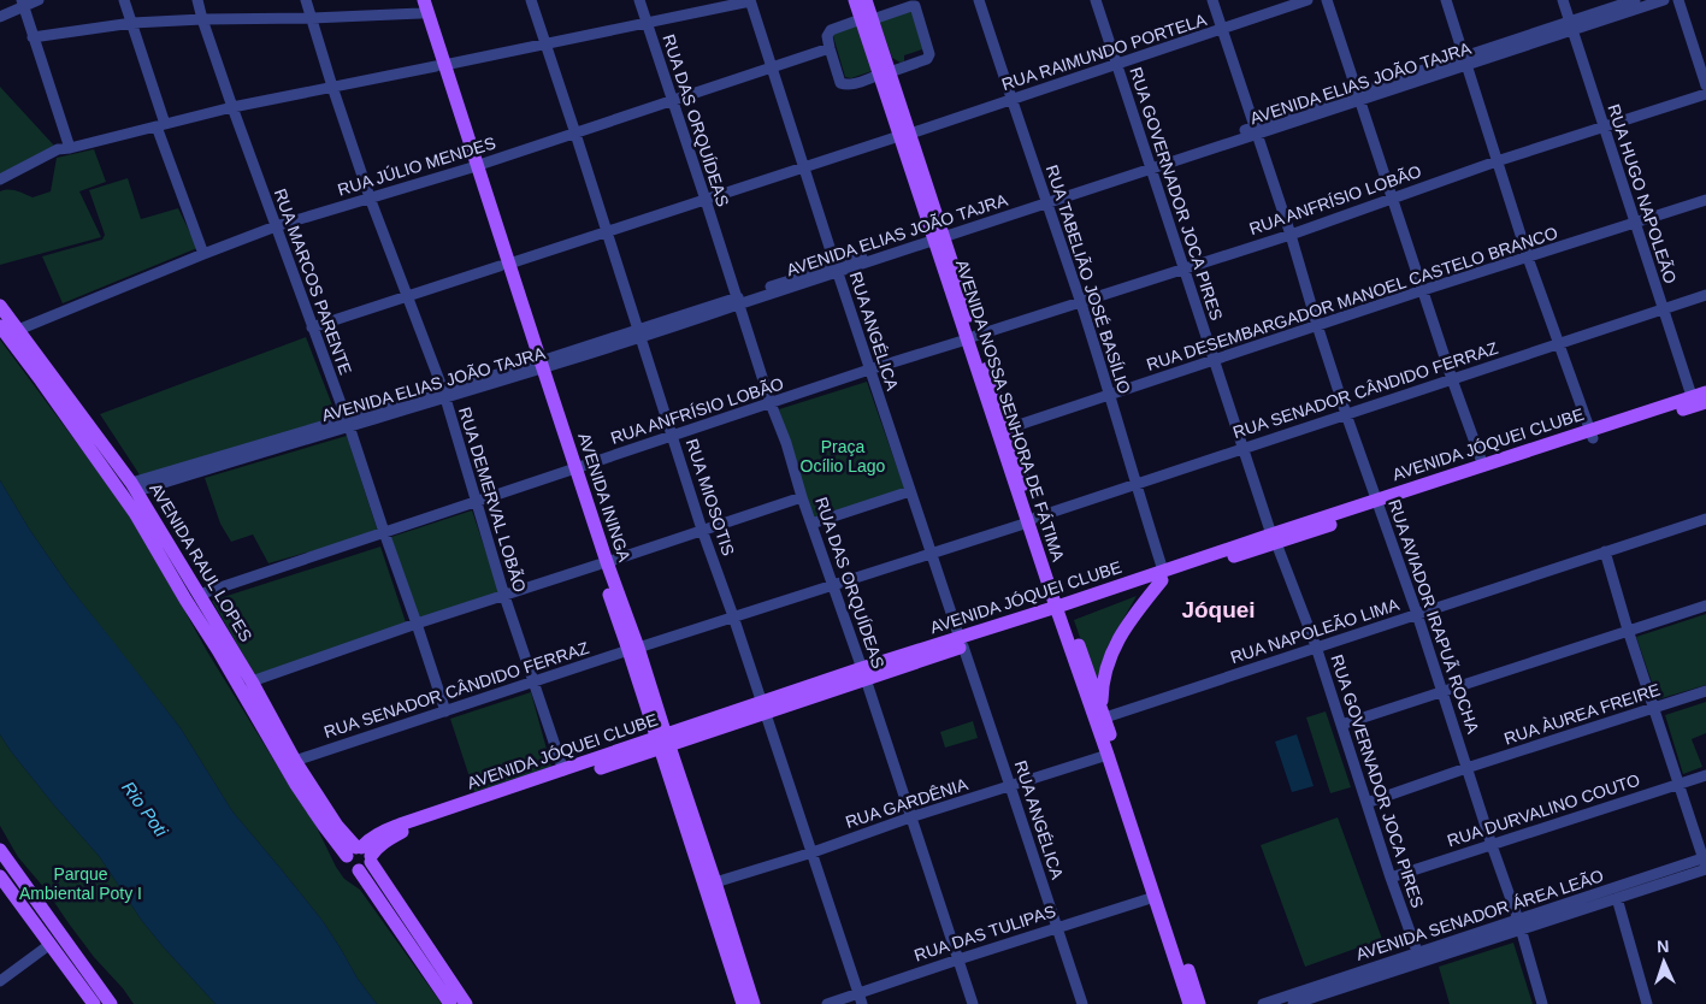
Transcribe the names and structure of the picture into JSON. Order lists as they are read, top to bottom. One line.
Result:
{"streets":{"main road":["AVENIDA NOSSA SENHORA DE FÁTIMA","AVENIDA JÓQUEI CLUBE","AVENIDA ININGA","AVENIDA RAUL LOPES"],"street":["RUA RAIMUNDO PORTELA","AVENIDA ELIAS JOÃO TAJRA","RUA DAS ORQUÍDEAS","RUA JÚLIO MENDES","RUA GOVERNADOR JOCA PIRES","RUA HUGO NAPOLEÃO","RUA ANFRÍSIO LOBÃO","RUA TABELIÃO JOSÉ BASÍLIO","RUA MARCOS PARENTE","RUA DESEMBARGADOR MANOEL CASTELO BRANCO","RUA ANGÉLICA","RUA SENADOR CÂNDIDO FERRAZ","RUA MIOSOTIS","RUA DEMERVAL LOBÃO","RUA AVIADOR IRAPUÃ ROCHA","RUA NAPOLEÃO LIMA","RUA ÀUREA FREIRE","RUA GARDÊNIA","RUA DURVALINO COUTO","AVENIDA SENADOR ÁREA LEÃO","RUA DAS TULIPAS"]},"crossings":[["RUA RAIMUNDO PORTELA","RUA DAS ORQUÍDEAS"],["RUA RAIMUNDO PORTELA","RUA GOVERNADOR JOCA PIRES"],["RUA RAIMUNDO PORTELA","RUA TABELIÃO JOSÉ BASÍLIO"],["RUA RAIMUNDO PORTELA","RUA MARCOS PARENTE"],["RUA RAIMUNDO PORTELA","RUA ANGÉLICA"],["RUA RAIMUNDO PORTELA","AVENIDA NOSSA SENHORA DE FÁTIMA"],["RUA RAIMUNDO PORTELA","AVENIDA ININGA"],["RUA RAIMUNDO PORTELA","RUA MIOSOTIS"],["RUA RAIMUNDO PORTELA","RUA DEMERVAL LOBÃO"],["RUA RAIMUNDO PORTELA","RUA AVIADOR IRAPUÃ ROCHA"],["AVENIDA ELIAS JOÃO TAJRA","RUA DAS ORQUÍDEAS"],["AVENIDA ELIAS JOÃO TAJRA","RUA GOVERNADOR JOCA PIRES"],["AVENIDA ELIAS JOÃO TAJRA","RUA HUGO NAPOLEÃO"],["AVENIDA ELIAS JOÃO TAJRA","RUA TABELIÃO JOSÉ BASÍLIO"],["AVENIDA ELIAS JOÃO TAJRA","RUA MARCOS PARENTE"],["AVENIDA ELIAS JOÃO TAJRA","RUA ANGÉLICA"],["AVENIDA ELIAS JOÃO TAJRA","AVENIDA NOSSA SENHORA DE FÁTIMA"],["AVENIDA ELIAS JOÃO TAJRA","AVENIDA ININGA"],["AVENIDA ELIAS JOÃO TAJRA","RUA MIOSOTIS"],["AVENIDA ELIAS JOÃO TAJRA","RUA DEMERVAL LOBÃO"],["AVENIDA ELIAS JOÃO TAJRA","AVENIDA RAUL LOPES"],["AVENIDA ELIAS JOÃO TAJRA","RUA AVIADOR IRAPUÃ ROCHA"],["RUA DAS ORQUÍDEAS","RUA JÚLIO MENDES"],["RUA DAS ORQUÍDEAS","RUA ANFRÍSIO LOBÃO"],["RUA DAS ORQUÍDEAS","RUA SENADOR CÂNDIDO FERRAZ"],["RUA DAS ORQUÍDEAS","AVENIDA JÓQUEI CLUBE"],["RUA DAS ORQUÍDEAS","RUA GARDÊNIA"],["RUA DAS ORQUÍDEAS","RUA DAS TULIPAS"],["RUA JÚLIO MENDES","RUA MARCOS PARENTE"],["RUA JÚLIO MENDES","RUA ANGÉLICA"],["RUA JÚLIO MENDES","AVENIDA ININGA"],["RUA JÚLIO MENDES","RUA MIOSOTIS"],["RUA JÚLIO MENDES","RUA DEMERVAL LOBÃO"],["RUA JÚLIO MENDES","AVENIDA RAUL LOPES"],["RUA GOVERNADOR JOCA PIRES","RUA ANFRÍSIO LOBÃO"],["RUA GOVERNADOR JOCA PIRES","RUA DESEMBARGADOR MANOEL CASTELO BRANCO"],["RUA GOVERNADOR JOCA PIRES","RUA SENADOR CÂNDIDO FERRAZ"],["RUA GOVERNADOR JOCA PIRES","AVENIDA JÓQUEI CLUBE"],["RUA GOVERNADOR JOCA PIRES","RUA NAPOLEÃO LIMA"],["RUA GOVERNADOR JOCA PIRES","RUA ÀUREA FREIRE"],["RUA GOVERNADOR JOCA PIRES","RUA DURVALINO COUTO"],["RUA GOVERNADOR JOCA PIRES","AVENIDA SENADOR ÁREA LEÃO"],["RUA HUGO NAPOLEÃO","RUA ANFRÍSIO LOBÃO"],["RUA HUGO NAPOLEÃO","RUA DESEMBARGADOR MANOEL CASTELO BRANCO"],["RUA HUGO NAPOLEÃO","RUA SENADOR CÂNDIDO FERRAZ"],["RUA HUGO NAPOLEÃO","AVENIDA JÓQUEI CLUBE"],["RUA ANFRÍSIO LOBÃO","RUA TABELIÃO JOSÉ BASÍLIO"],["RUA ANFRÍSIO LOBÃO","RUA MARCOS PARENTE"],["RUA ANFRÍSIO LOBÃO","RUA ANGÉLICA"],["RUA ANFRÍSIO LOBÃO","AVENIDA NOSSA SENHORA DE FÁTIMA"],["RUA ANFRÍSIO LOBÃO","AVENIDA ININGA"],["RUA ANFRÍSIO LOBÃO","RUA MIOSOTIS"],["RUA ANFRÍSIO LOBÃO","RUA DEMERVAL LOBÃO"],["RUA ANFRÍSIO LOBÃO","AVENIDA RAUL LOPES"],["RUA ANFRÍSIO LOBÃO","RUA AVIADOR IRAPUÃ ROCHA"],["RUA TABELIÃO JOSÉ BASÍLIO","RUA DESEMBARGADOR MANOEL CASTELO BRANCO"],["RUA TABELIÃO JOSÉ BASÍLIO","RUA SENADOR CÂNDIDO FERRAZ"],["RUA TABELIÃO JOSÉ BASÍLIO","AVENIDA JÓQUEI CLUBE"],["RUA MARCOS PARENTE","RUA SENADOR CÂNDIDO FERRAZ"],["RUA DESEMBARGADOR MANOEL CASTELO BRANCO","AVENIDA NOSSA SENHORA DE FÁTIMA"],["RUA DESEMBARGADOR MANOEL CASTELO BRANCO","RUA AVIADOR IRAPUÃ ROCHA"],["RUA ANGÉLICA","RUA SENADOR CÂNDIDO FERRAZ"],["RUA ANGÉLICA","AVENIDA JÓQUEI CLUBE"],["RUA ANGÉLICA","RUA GARDÊNIA"],["RUA ANGÉLICA","RUA DAS TULIPAS"],["RUA SENADOR CÂNDIDO FERRAZ","AVENIDA NOSSA SENHORA DE FÁTIMA"],["RUA SENADOR CÂNDIDO FERRAZ","AVENIDA ININGA"],["RUA SENADOR CÂNDIDO FERRAZ","RUA MIOSOTIS"],["RUA SENADOR CÂNDIDO FERRAZ","RUA DEMERVAL LOBÃO"],["RUA SENADOR CÂNDIDO FERRAZ","AVENIDA RAUL LOPES"],["RUA SENADOR CÂNDIDO FERRAZ","RUA AVIADOR IRAPUÃ ROCHA"],["AVENIDA NOSSA SENHORA DE FÁTIMA","AVENIDA JÓQUEI CLUBE"],["AVENIDA NOSSA SENHORA DE FÁTIMA","RUA NAPOLEÃO LIMA"],["AVENIDA NOSSA SENHORA DE FÁTIMA","RUA GARDÊNIA"],["AVENIDA NOSSA SENHORA DE FÁTIMA","RUA DAS TULIPAS"],["AVENIDA JÓQUEI CLUBE","AVENIDA ININGA"],["AVENIDA JÓQUEI CLUBE","RUA MIOSOTIS"],["AVENIDA JÓQUEI CLUBE","RUA DEMERVAL LOBÃO"],["AVENIDA JÓQUEI CLUBE","AVENIDA RAUL LOPES"],["AVENIDA JÓQUEI CLUBE","RUA AVIADOR IRAPUÃ ROCHA"],["AVENIDA ININGA","RUA GARDÊNIA"],["RUA MIOSOTIS","RUA GARDÊNIA"],["RUA MIOSOTIS","RUA DAS TULIPAS"],["RUA AVIADOR IRAPUÃ ROCHA","RUA NAPOLEÃO LIMA"],["RUA AVIADOR IRAPUÃ ROCHA","RUA ÀUREA FREIRE"],["RUA AVIADOR IRAPUÃ ROCHA","RUA DURVALINO COUTO"],["RUA AVIADOR IRAPUÃ ROCHA","AVENIDA SENADOR ÁREA LEÃO"]],"districts":["Jóquei"],"water":["Rio Poti"],"parks":["Praça Ocílio Lago","Parque Ambiental Poty I"],"north":"top"}
